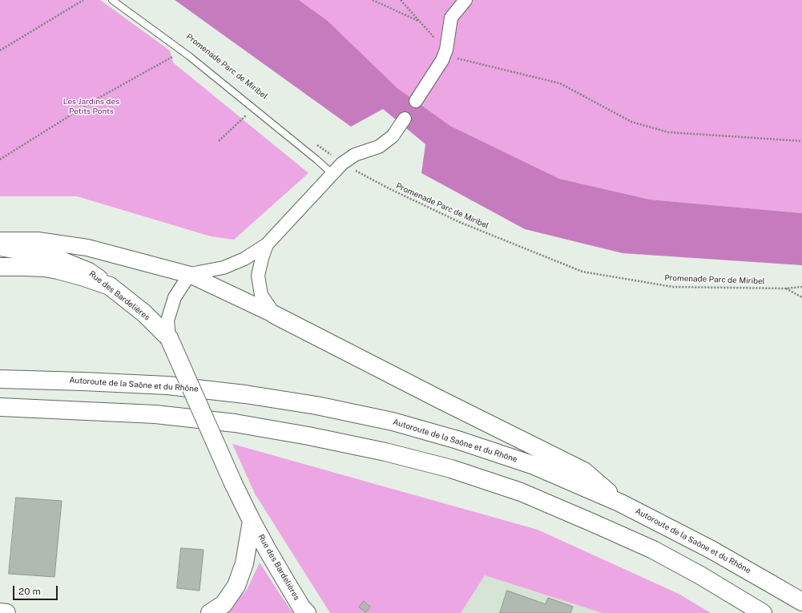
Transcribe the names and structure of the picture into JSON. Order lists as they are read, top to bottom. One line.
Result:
{"streets":{"main road":["Rue des Bardelières","Autoroute de la Saône et du Rhône"],"path":["Promenade Parc de Miribel"]},"parks":["Les Jardins des Petits Ponts"],"scale_bar":"20 m"}
